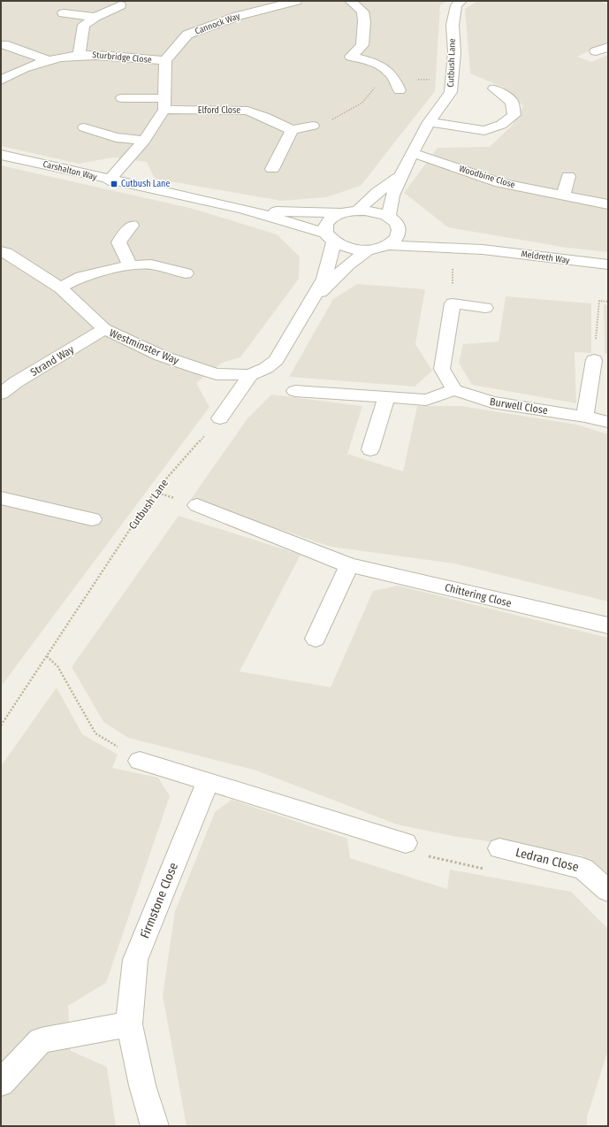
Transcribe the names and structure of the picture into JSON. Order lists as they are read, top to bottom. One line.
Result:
{"streets":{"street":["Cannock Way","Sturbridge Close","Cutbush Lane","Elford Close","Carshalton Way","Woodbine Close","Meldreth Way","Westminster Way","Strand Way","Burwell Close","Chittering Close","Ledran Close","Firmstone Close"]},"crossings":[["Cannock Way","Sturbridge Close"],["Cutbush Lane","Woodbine Close"],["Westminster Way","Strand Way"]],"places":{"transit":["Cutbush Lane"]}}
